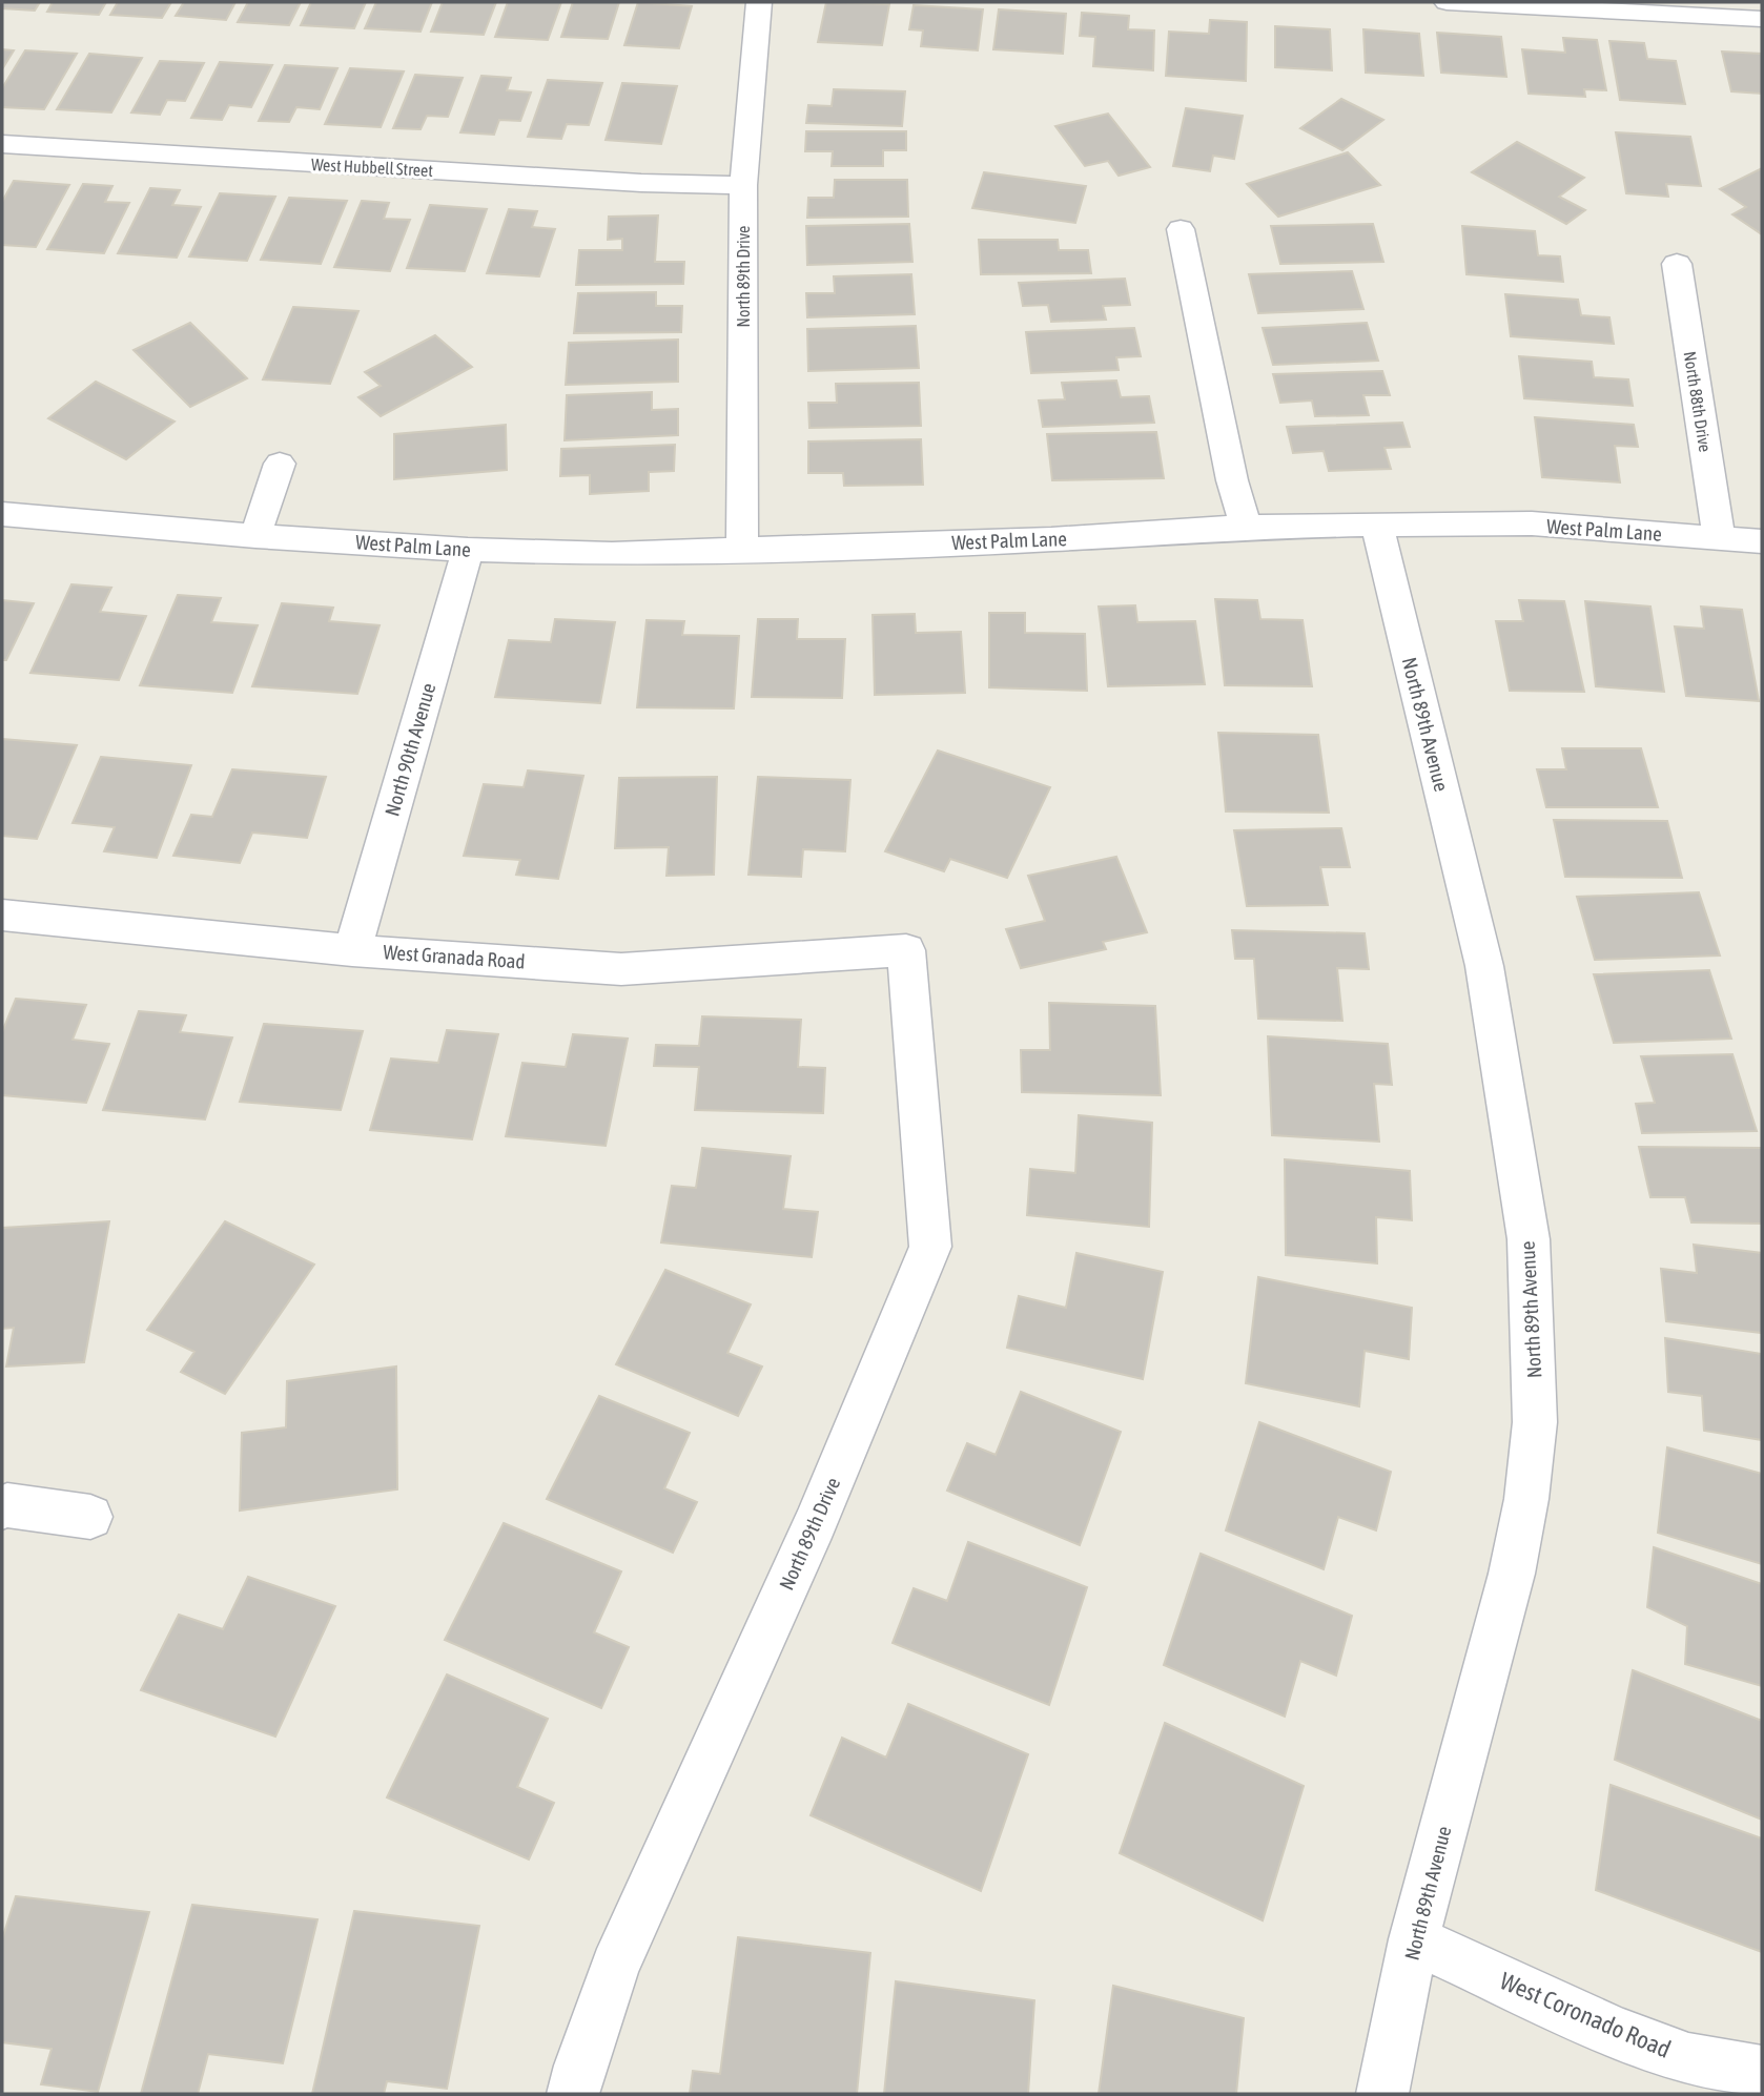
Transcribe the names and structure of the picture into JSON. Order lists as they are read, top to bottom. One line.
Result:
{"streets":{"street":["West Hubbell Street","North 89th Drive","North 88th Drive","West Palm Lane","North 89th Avenue","North 90th Avenue","West Granada Road","West Coronado Road"]},"crossings":[["West Hubbell Street","North 89th Drive"],["North 89th Drive","West Palm Lane"],["North 89th Drive","West Granada Road"],["North 88th Drive","West Palm Lane"],["West Palm Lane","North 89th Avenue"],["West Palm Lane","North 90th Avenue"],["North 89th Avenue","West Coronado Road"],["North 90th Avenue","West Granada Road"]]}
